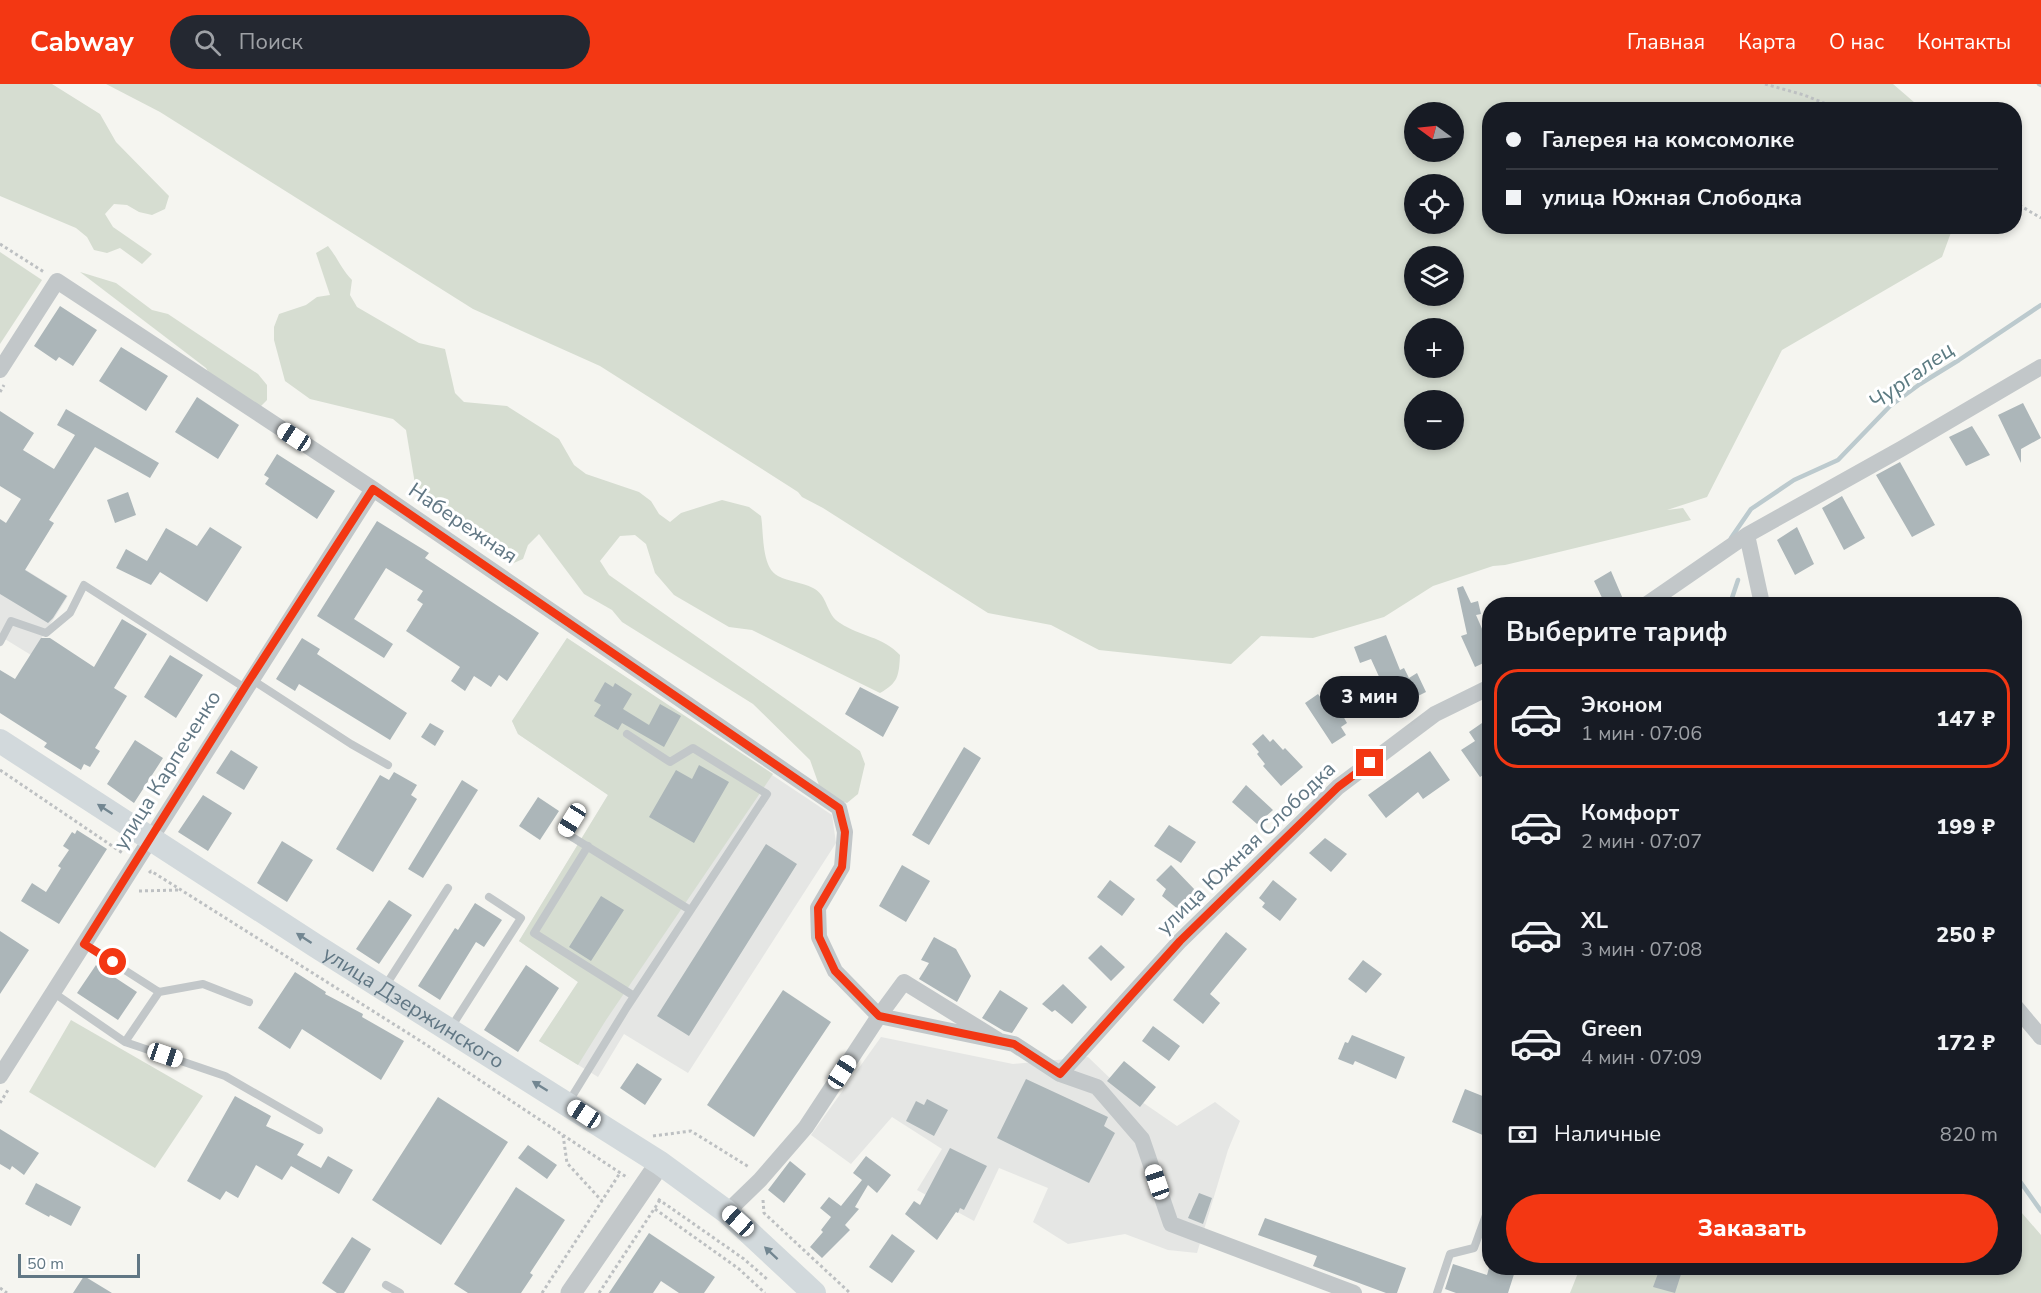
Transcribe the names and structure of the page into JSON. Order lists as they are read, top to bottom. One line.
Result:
{"streets":{"main road":["улица Дзержинского"],"street":["Набережная","улица Карпеченко","улица Южная Слободка"]},"crossings":[["Набережная","улица Карпеченко"],["улица Карпеченко","улица Дзержинского"]],"one_way":["улица Дзержинского"],"water":["Чургалец"],"scale_bar":"50 m","north":"left","page":{"header":"Cabway","search":"Поиск","nav":["Главная","Карта","О нас","Контакты"],"map_buttons":["+","−"],"banner":["Галерея на комсомолке","улица Южная Слободка"],"heading":"Выберите тариф","list":[{"name":"Эконом","note":"1 мин · 07:06","value":"147 ₽"},{"name":"Комфорт","note":"2 мин · 07:07","value":"199 ₽"},{"name":"XL","note":"3 мин · 07:08","value":"250 ₽"},{"name":"Green","note":"4 мин · 07:09","value":"172 ₽"}],"bubble":"3 мин","pay":["Наличные","820 m"],"buttons":"Заказать","scale":"50 m"}}
